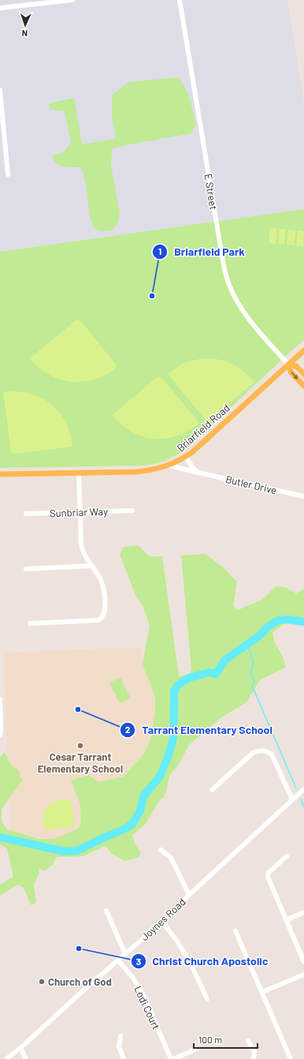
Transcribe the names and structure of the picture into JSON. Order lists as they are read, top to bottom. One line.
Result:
{"streets":{"main road":["Briarfield Road"],"street":["E Street","Butler Drive","Sunbriar Way","Joynes Road","Lodi Court"]},"crossings":[["E Street","Briarfield Road"],["Briarfield Road","Butler Drive"],["Joynes Road","Lodi Court"]],"places":["Briarfield Park","Tarrant Elementary School","Cesar Tarrant Elementary School","Christ Church Apostolic","Church of God"],"scale_bar":"100 m","north":"bottom"}
